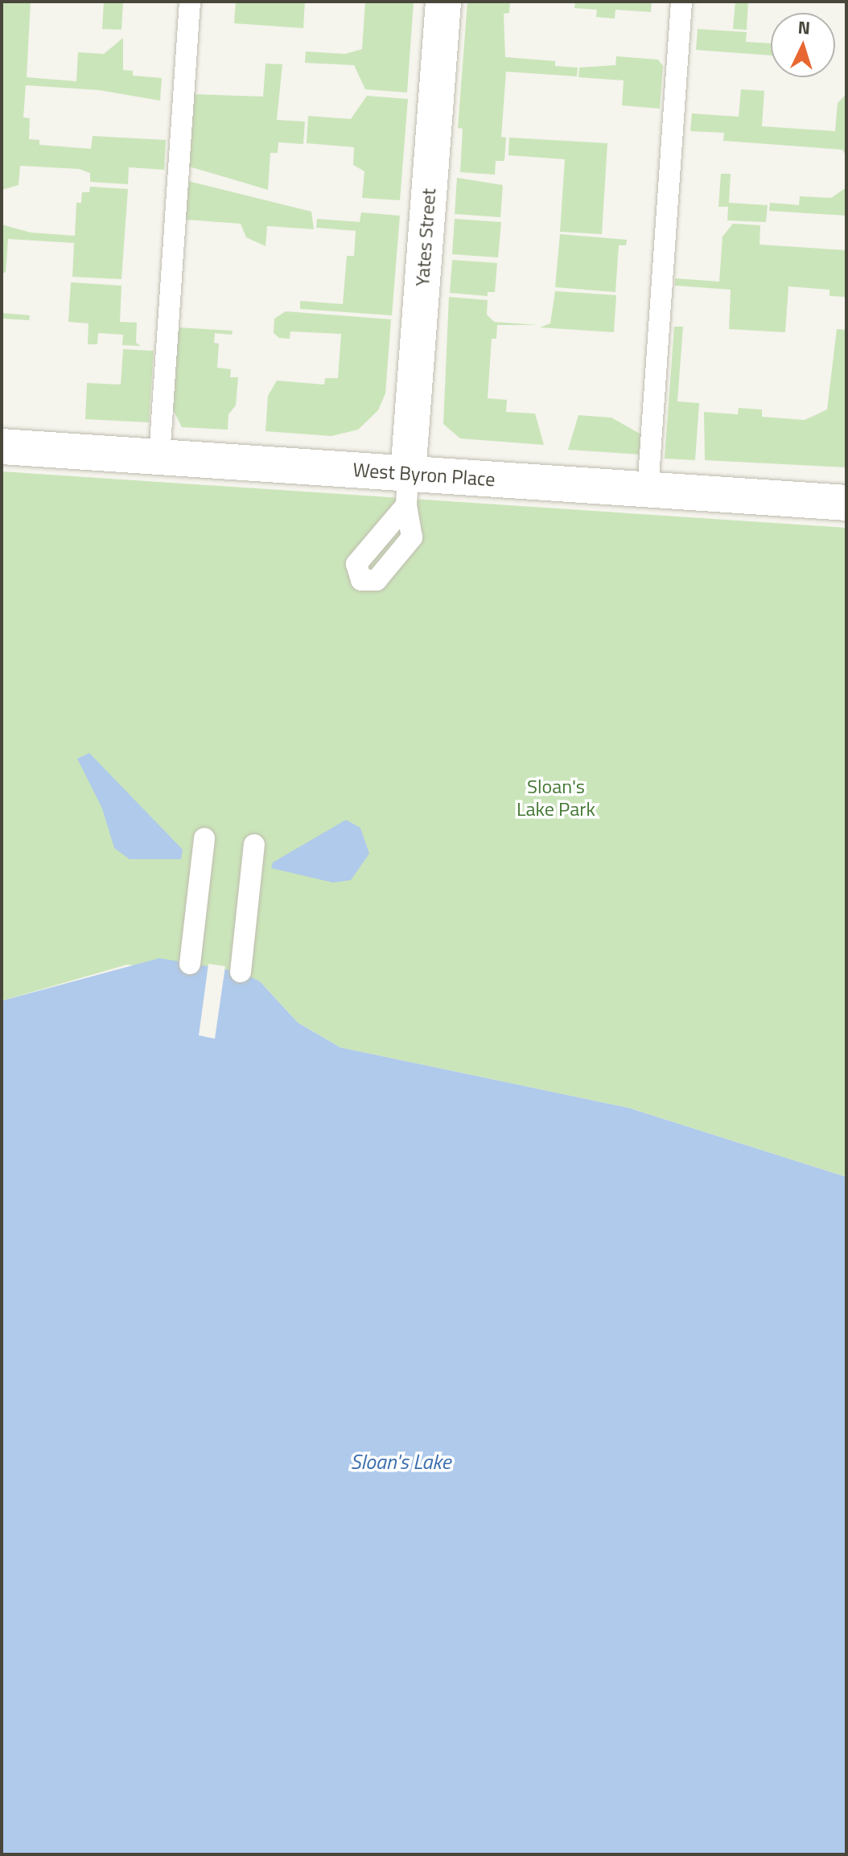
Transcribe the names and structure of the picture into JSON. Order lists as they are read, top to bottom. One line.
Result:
{"streets":{"street":["Yates Street","West Byron Place"]},"crossings":[["Yates Street","West Byron Place"]],"water":["Sloan's Lake"],"parks":["Sloan's Lake Park"],"north":"top"}
